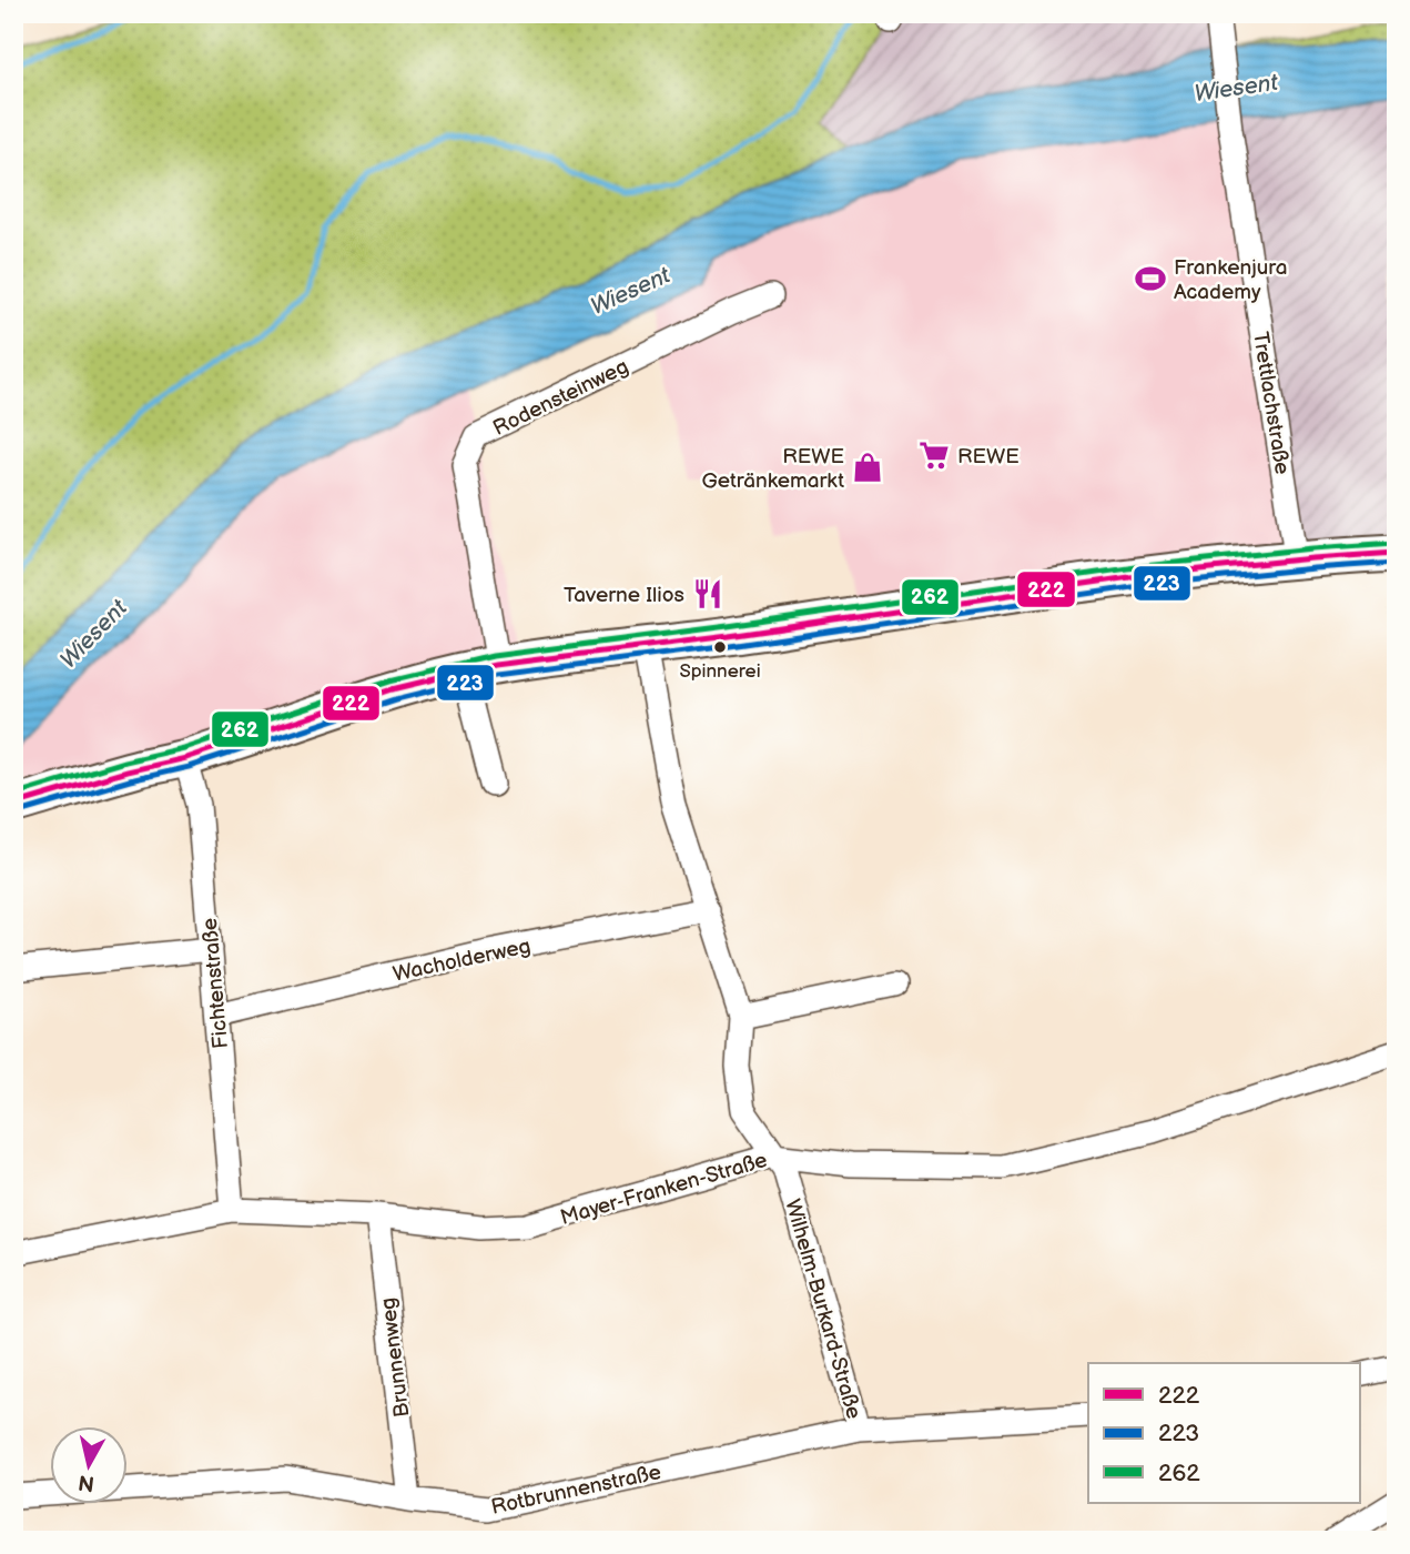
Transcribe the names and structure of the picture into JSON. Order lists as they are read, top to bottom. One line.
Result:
{"streets":{"street":["Rodensteinweg","Trettlachstraße","Wacholderweg","Fichtenstraße","Mayer-Franken-Straße","Wilhelm-Burkard-Straße","Brunnenweg","Rotbrunnenstraße"]},"crossings":[["Wacholderweg","Fichtenstraße"],["Wacholderweg","Wilhelm-Burkard-Straße"],["Fichtenstraße","Mayer-Franken-Straße"],["Mayer-Franken-Straße","Wilhelm-Burkard-Straße"],["Mayer-Franken-Straße","Brunnenweg"],["Wilhelm-Burkard-Straße","Rotbrunnenstraße"],["Brunnenweg","Rotbrunnenstraße"]],"water":["Wiesent"],"places":{"sports":["Frankenjura Academy"],"supermarket":["REWE"],"shop":["REWE Getränkemarkt"],"restaurant":["Taverne Ilios"],"other":["Spinnerei"]},"lines":["transit line 262","transit line 222","transit line 223"],"legend":["222","223","262"],"north":"bottom"}
